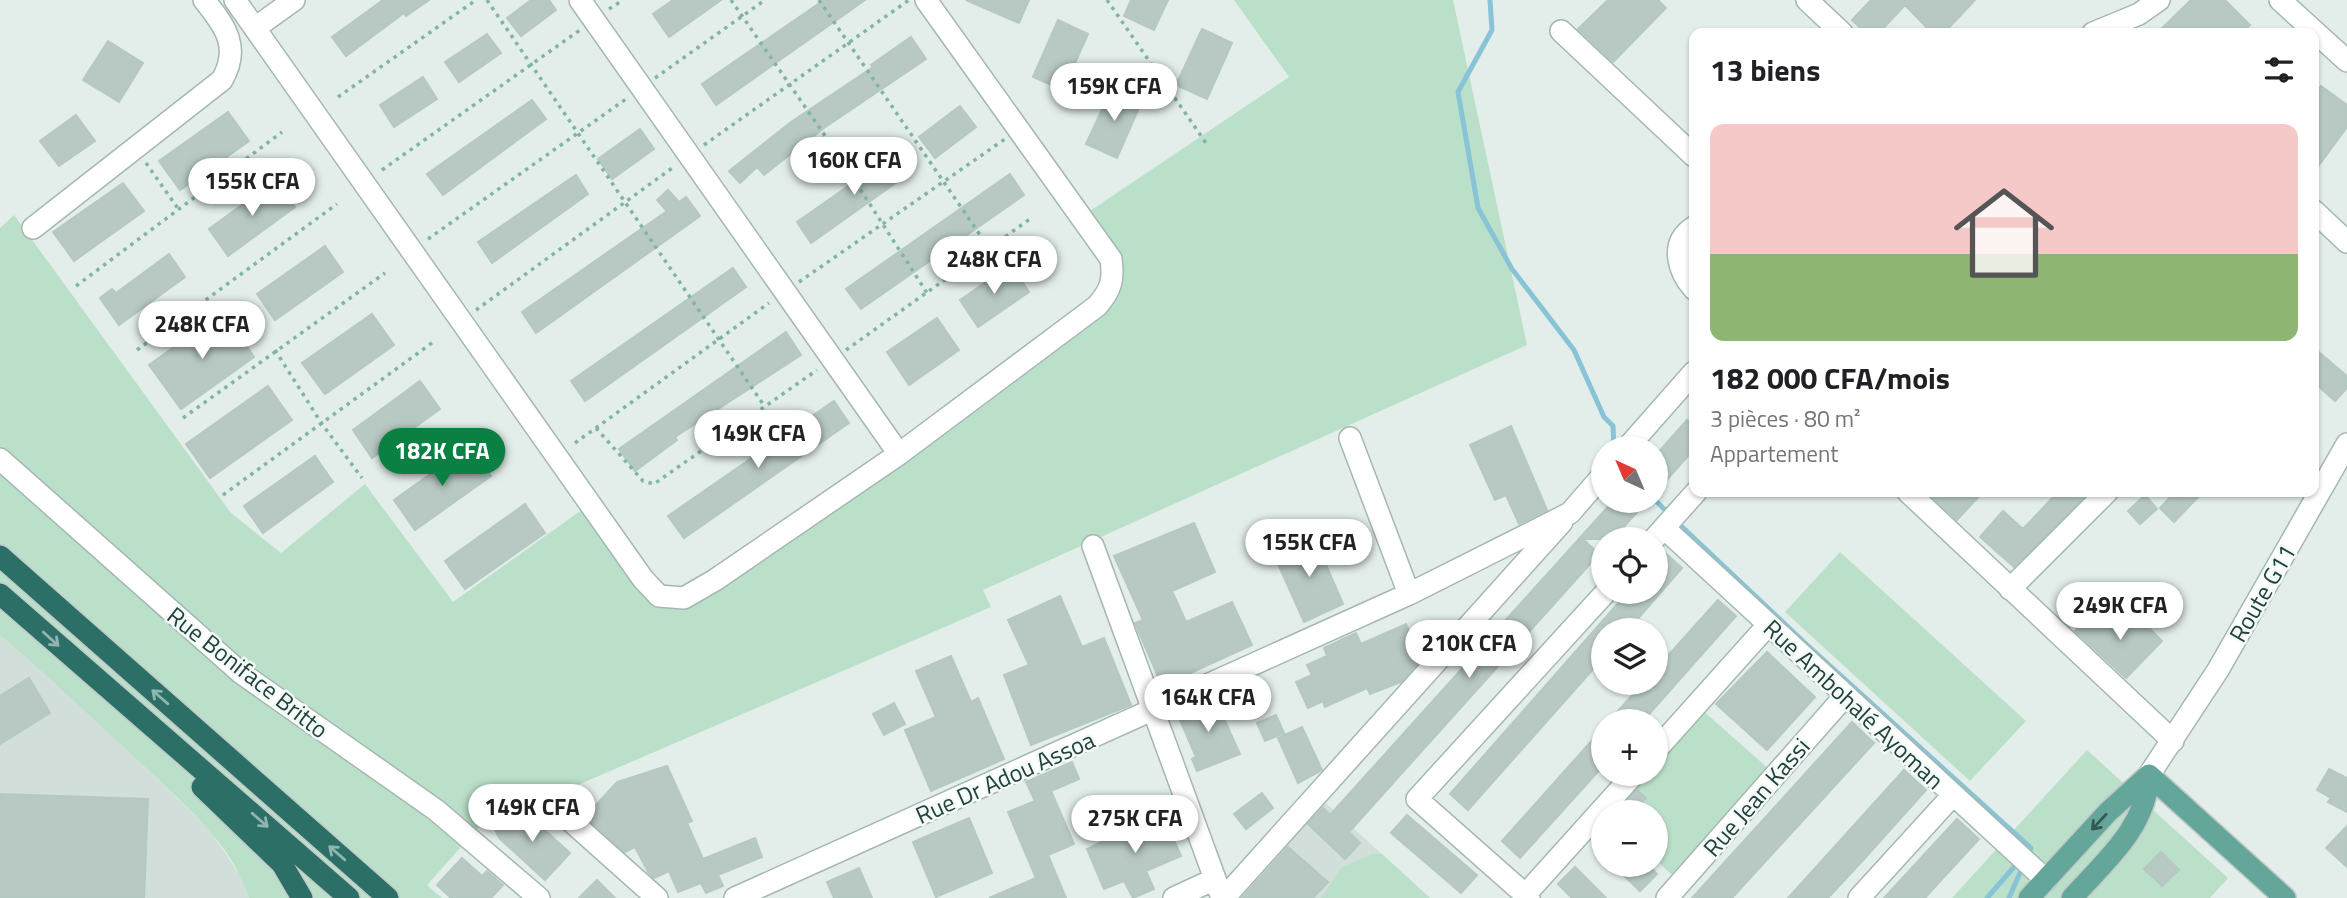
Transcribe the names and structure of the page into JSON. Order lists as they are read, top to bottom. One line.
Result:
{"streets":{"street":["Route G11","Rue Boniface Britto","Rue Ambohalé Ayoman","Rue Dr Adou Assoa","Rue Jean Kassi"]},"crossings":[["Rue Ambohalé Ayoman","Rue Jean Kassi"]],"north":"top left","page":{"heading":"13 biens","price":["159K CFA","160K CFA","155K CFA","248K CFA","248K CFA","149K CFA","182K CFA","155K CFA","249K CFA","210K CFA","164K CFA","149K CFA","275K CFA"],"list":[{"name":"182 000 CFA/mois","note":"3 pièces · 80 m² · Appartement"}],"map_buttons":["+","−"]}}
